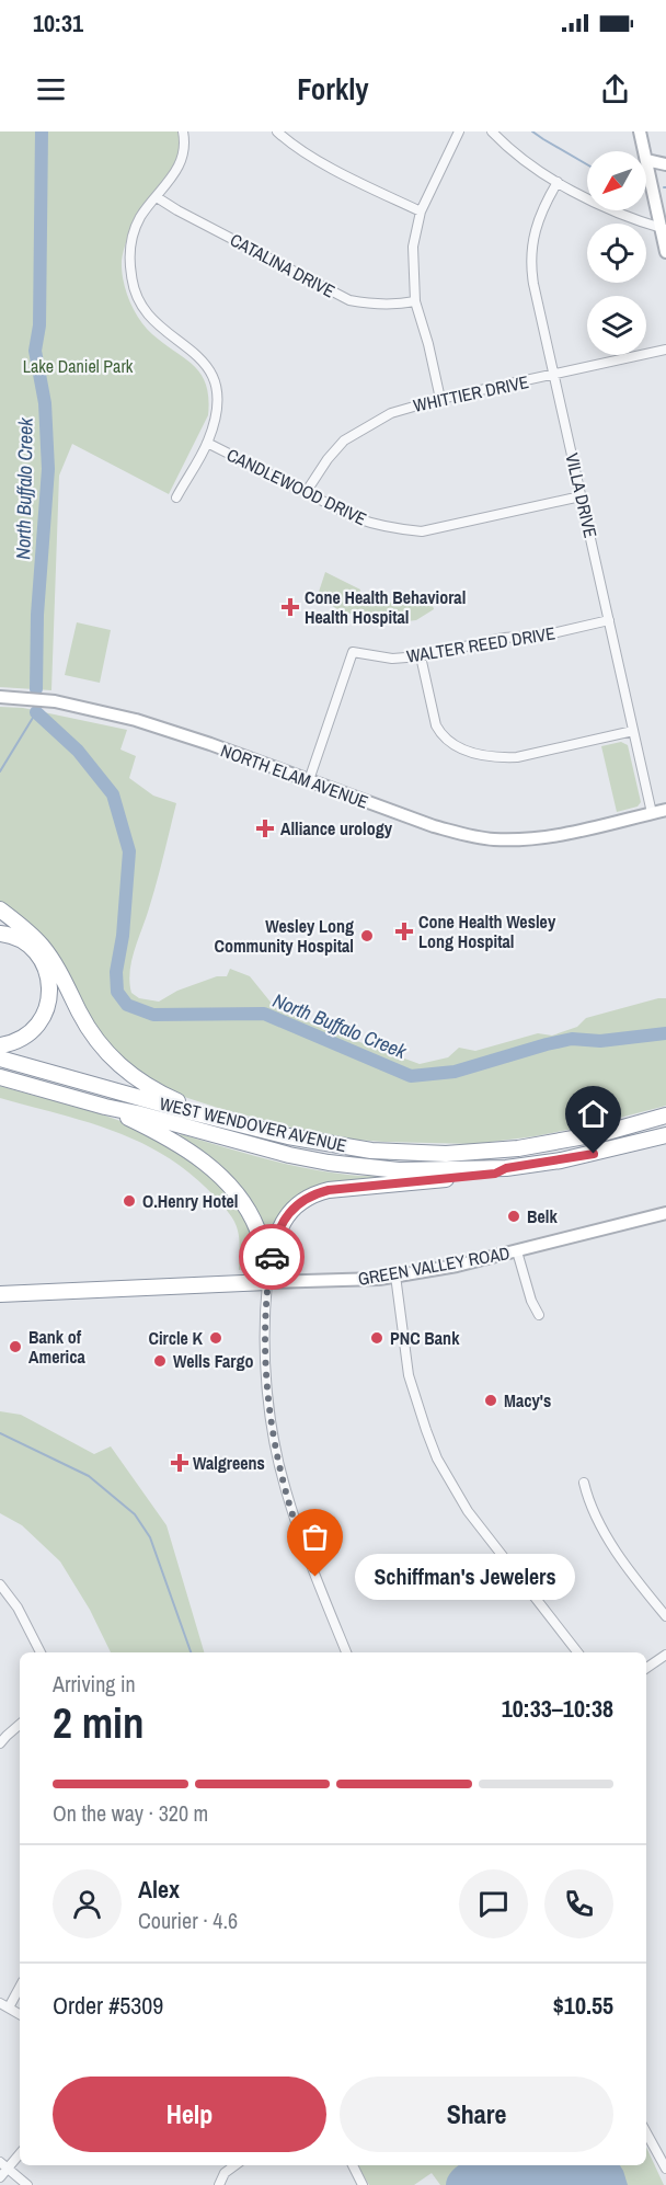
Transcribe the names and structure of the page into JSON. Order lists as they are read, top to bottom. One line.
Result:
{"streets":{"highway":["WEST WENDOVER AVENUE","GREEN VALLEY ROAD"],"street":["CATALINA DRIVE","WHITTIER DRIVE","CANDLEWOOD DRIVE","VILLA DRIVE","WALTER REED DRIVE","NORTH ELAM AVENUE"]},"crossings":[["WHITTIER DRIVE","CANDLEWOOD DRIVE"],["WHITTIER DRIVE","VILLA DRIVE"],["CANDLEWOOD DRIVE","VILLA DRIVE"],["VILLA DRIVE","WALTER REED DRIVE"],["VILLA DRIVE","NORTH ELAM AVENUE"],["WALTER REED DRIVE","NORTH ELAM AVENUE"]],"water":["North Buffalo Creek"],"parks":["Lake Daniel Park"],"places":{"health":["Cone Health Behavioral Health Hospital","Alliance urology","Cone Health Wesley Long Hospital","Walgreens"],"other":["Wesley Long Community Hospital","O.Henry Hotel","Belk","Circle K","PNC Bank","Bank of America","Wells Fargo","Macy's","Schiffman's Jewelers"]},"north":"bottom left","page":{"status":"10:31","header":"Forkly","bubble":"Schiffman's Jewelers","heading":["2 min","Arriving in","10:33–10:38"],"panel":["Alex","Courier · 4.6","Order #5309","$10.55"],"bar":"On the way · 320 m","buttons":["Help","Share"]}}
